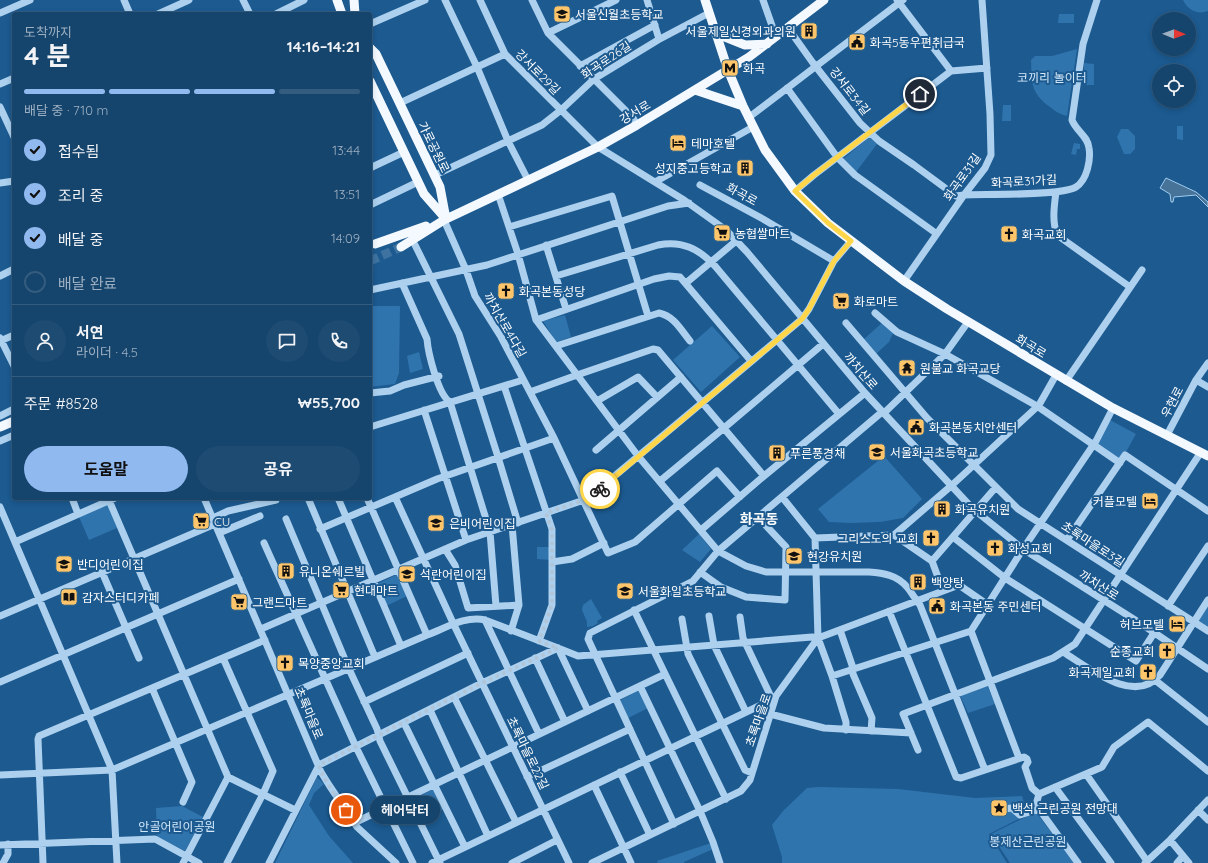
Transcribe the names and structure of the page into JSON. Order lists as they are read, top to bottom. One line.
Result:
{"streets":{"main road":["강서로","가로공원로","화곡로"],"street":["화곡로26길","강서로29길","강서로34길","화곡로31길","화곡로31가길","까치산로4다길","까치산로","우현로","초록마을로3길","초록마을로","초록마을로22길"]},"crossings":[["화곡로26길","강서로29길"],["화곡로26길","가로공원로"],["화곡로26길","화곡로"],["강서로29길","강서로"],["강서로29길","까치산로"],["강서로34길","강서로"],["강서로34길","화곡로31길"],["강서로34길","화곡로31가길"],["강서로","가로공원로"],["강서로","화곡로"],["강서로","까치산로4다길"],["강서로","까치산로"],["가로공원로","까치산로4다길"],["화곡로31길","화곡로31가길"],["화곡로31길","화곡로"],["화곡로","우현로"]],"districts":["화곡동"],"parks":["코끼리 놀이터","안골어린이공원","봉제산근린공원"],"places":{"school or university":["서울신월초등학교","서울화곡초등학교","은비어린이집","현강유치원","반디어린이집","석란어린이집","서울화일초등학교"],"building":["서울제일신경외과의원","성지중고등학교","푸른풍경채","화곡유치원","유니온쉐르빌","백양탕"],"public building":["화곡5동우편취급국","화곡본동치안센터","화곡본동 주민센터"],"metro station":["화곡"],"hotel":["테마호텔","커플모텔","허브모텔"],"supermarket":["농협쌀마트","화로마트","CU","현대마트","그랜드마트"],"church":["화곡교회","화곡본동성당","그리스도의 교회","화성교회","순종교회","목양중앙교회","화곡제일교회"],"temple":["원불교 화곡교당"],"library":["감자스터디카페"],"place":["백석 근린공원 전망대"],"other":["헤어닥터"]},"north":"right","page":{"heading":["4 분","도착까지","14:16–14:21"],"panel":["서연","라이더 · 4.5","주문 #8528","₩55,700"],"bar":"배달 중 · 710 m","list":[["접수됨","13:44"],["조리 중","13:51"],["배달 중","14:09"],"배달 완료"],"buttons":["도움말","공유"],"bubble":"헤어닥터"}}
